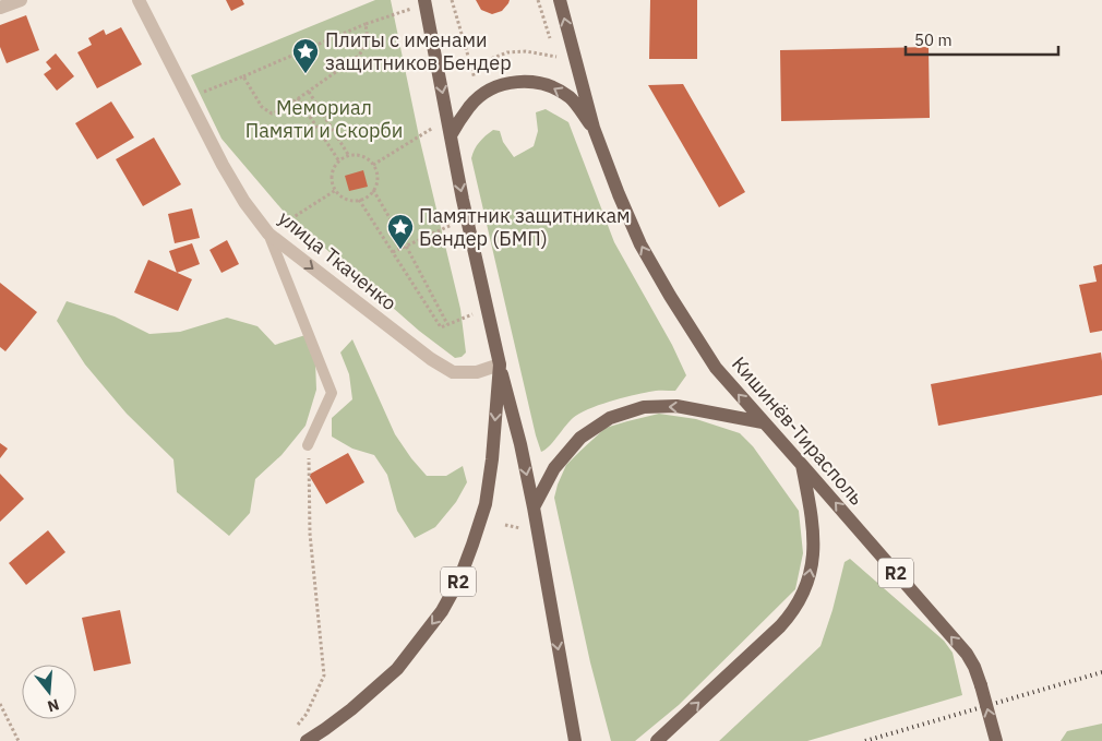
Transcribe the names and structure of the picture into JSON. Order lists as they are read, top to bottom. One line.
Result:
{"streets":{"main road":["Кишинёв-Тирасполь","R2"],"street":["улица Ткаченко"]},"crossings":[["улица Ткаченко","R2"],["Кишинёв-Тирасполь","R2"]],"one_way":["улица Ткаченко","Кишинёв-Тирасполь"],"parks":["Мемориал Памяти и Скорби"],"places":{"place":["Плиты с именами защитников Бендер","Памятник защитникам Бендер (БМП)"]},"scale_bar":"50 m","north":"bottom"}
